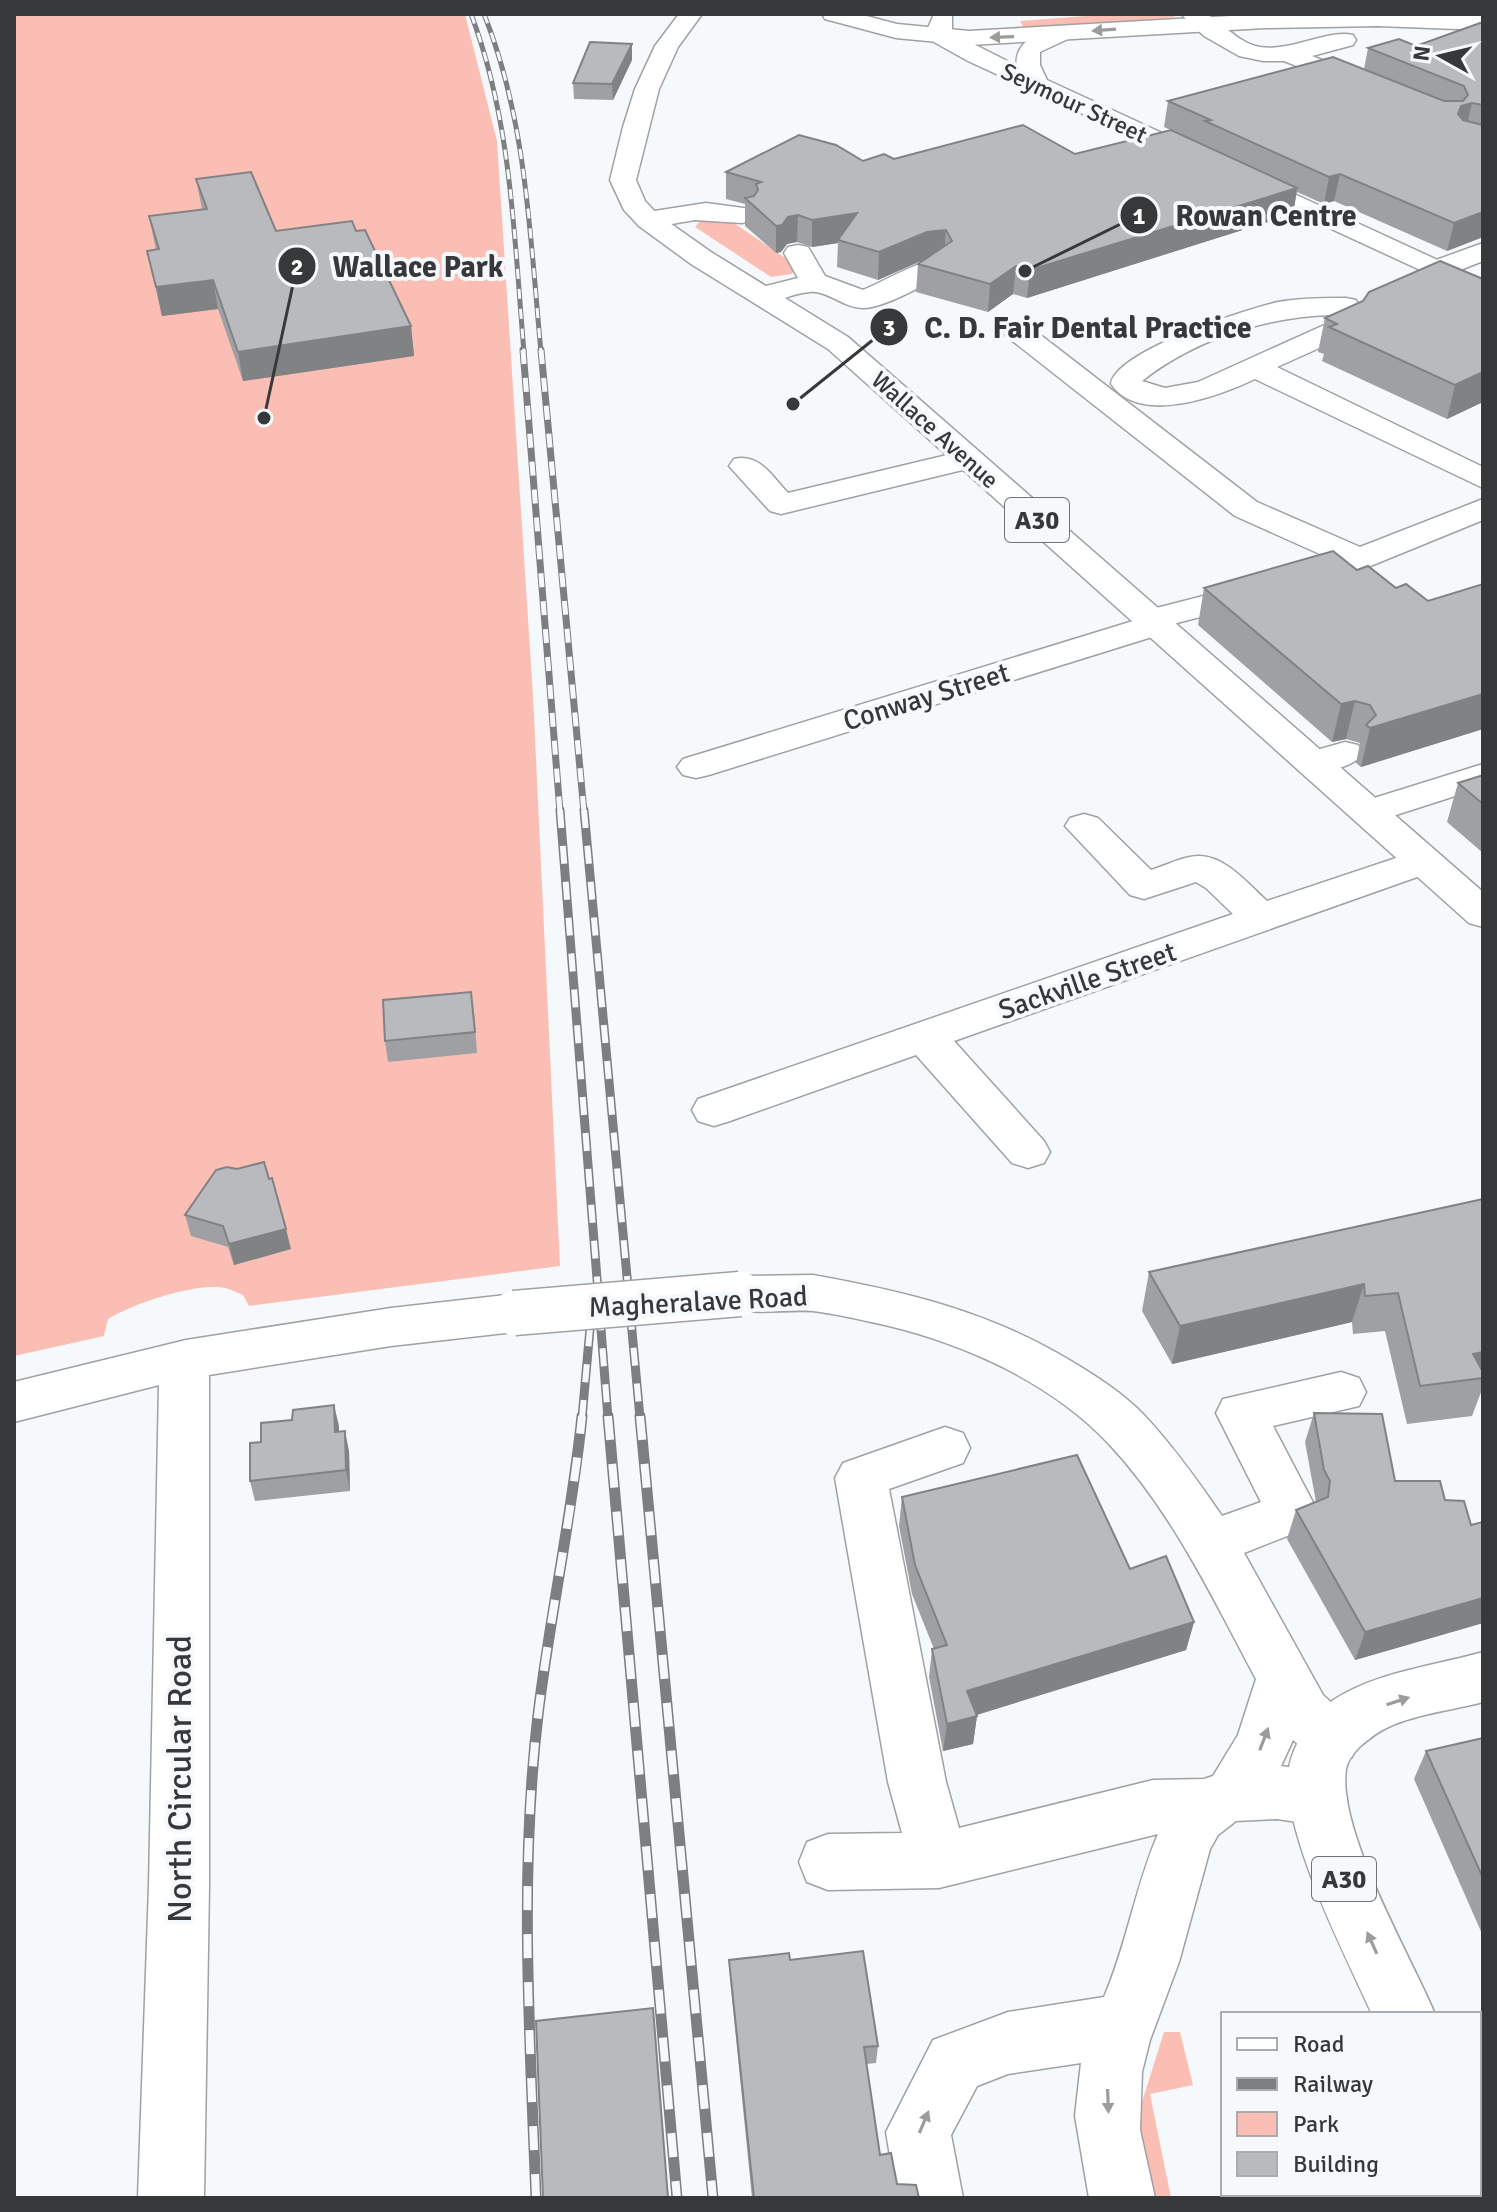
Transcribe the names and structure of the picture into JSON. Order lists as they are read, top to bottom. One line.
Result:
{"streets":{"main road":["Seymour Street","Wallace Avenue","A30","Conway Street","Sackville Street","Magheralave Road","North Circular Road"]},"crossings":[["Wallace Avenue","Conway Street"],["Wallace Avenue","Sackville Street"],["A30","Magheralave Road"],["Magheralave Road","North Circular Road"]],"places":["Rowan Centre","C. D. Fair Dental Practice","Wallace Park"],"legend":["Road","Railway","Park","Building"],"north":"left"}
